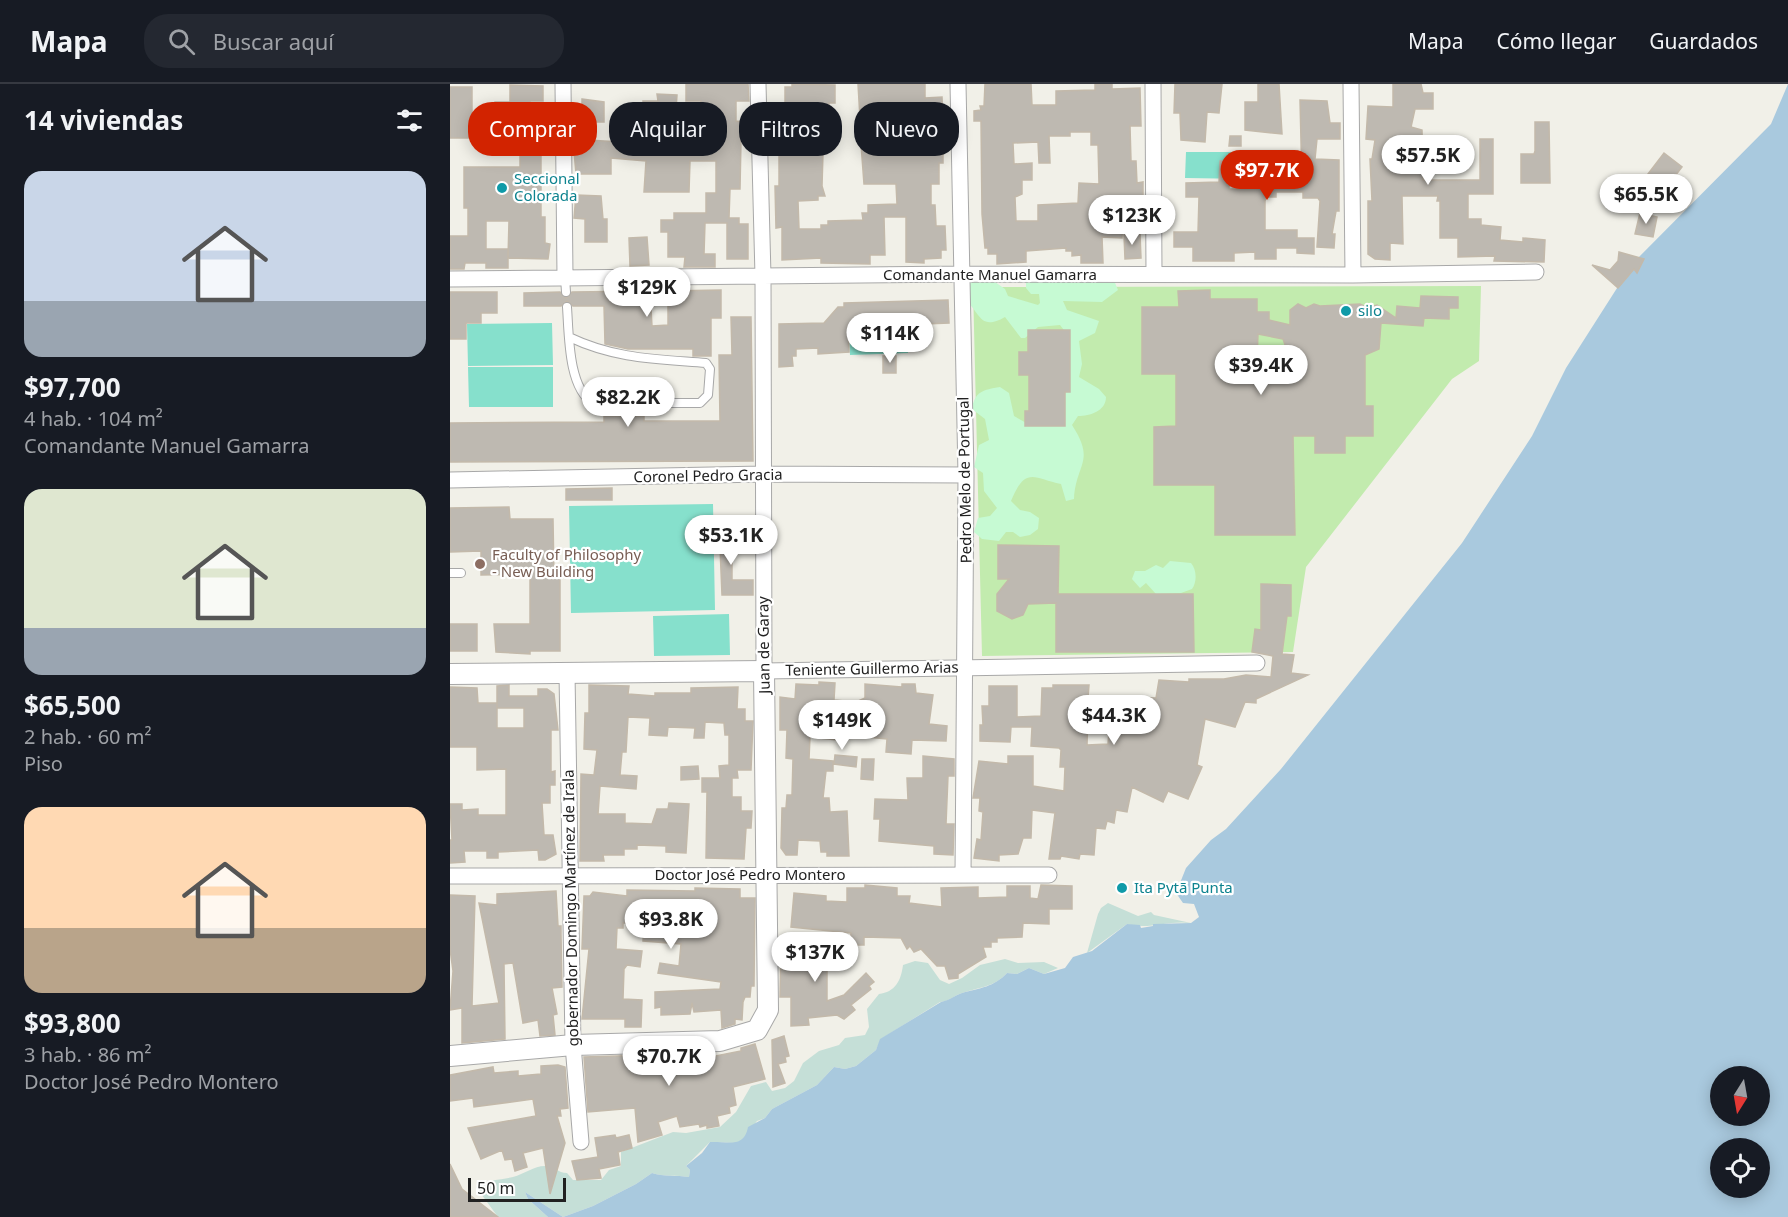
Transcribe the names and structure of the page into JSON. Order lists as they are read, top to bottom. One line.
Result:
{"streets":{"street":["Comandante Manuel Gamarra","Coronel Pedro Gracia","Pedro Melo de Portugal","Juan de Garay","Teniente Guillermo Arias","Doctor José Pedro Montero","gobernador Domingo Martínez de Irala"]},"crossings":[["Comandante Manuel Gamarra","Pedro Melo de Portugal"],["Comandante Manuel Gamarra","Juan de Garay"],["Coronel Pedro Gracia","Pedro Melo de Portugal"],["Coronel Pedro Gracia","Juan de Garay"],["Pedro Melo de Portugal","Teniente Guillermo Arias"],["Pedro Melo de Portugal","Doctor José Pedro Montero"],["Juan de Garay","Teniente Guillermo Arias"],["Juan de Garay","Doctor José Pedro Montero"],["Juan de Garay","gobernador Domingo Martínez de Irala"],["Teniente Guillermo Arias","gobernador Domingo Martínez de Irala"],["Doctor José Pedro Montero","gobernador Domingo Martínez de Irala"]],"places":["Seccional Colorada","silo","Faculty of Philosophy - New Building","Ita Pytã Punta"],"scale_bar":"50 m","north":"bottom","page":{"header":"Mapa","search":"Buscar aquí","nav":["Mapa","Cómo llegar","Guardados"],"heading":"14 viviendas","chip":["Comprar","Alquilar","Filtros","Nuevo"],"price":["$57.5K","$97.7K","$65.5K","$123K","$129K","$114K","$39.4K","$82.2K","$53.1K","$44.3K","$149K","$93.8K","$137K","$70.7K"],"list":[{"name":"$97,700","note":"4 hab. · 104 m² · Comandante Manuel Gamarra"},{"name":"$65,500","note":"2 hab. · 60 m² · Piso"},{"name":"$93,800","note":"3 hab. · 86 m² · Doctor José Pedro Montero"}],"scale":"50 m"}}
